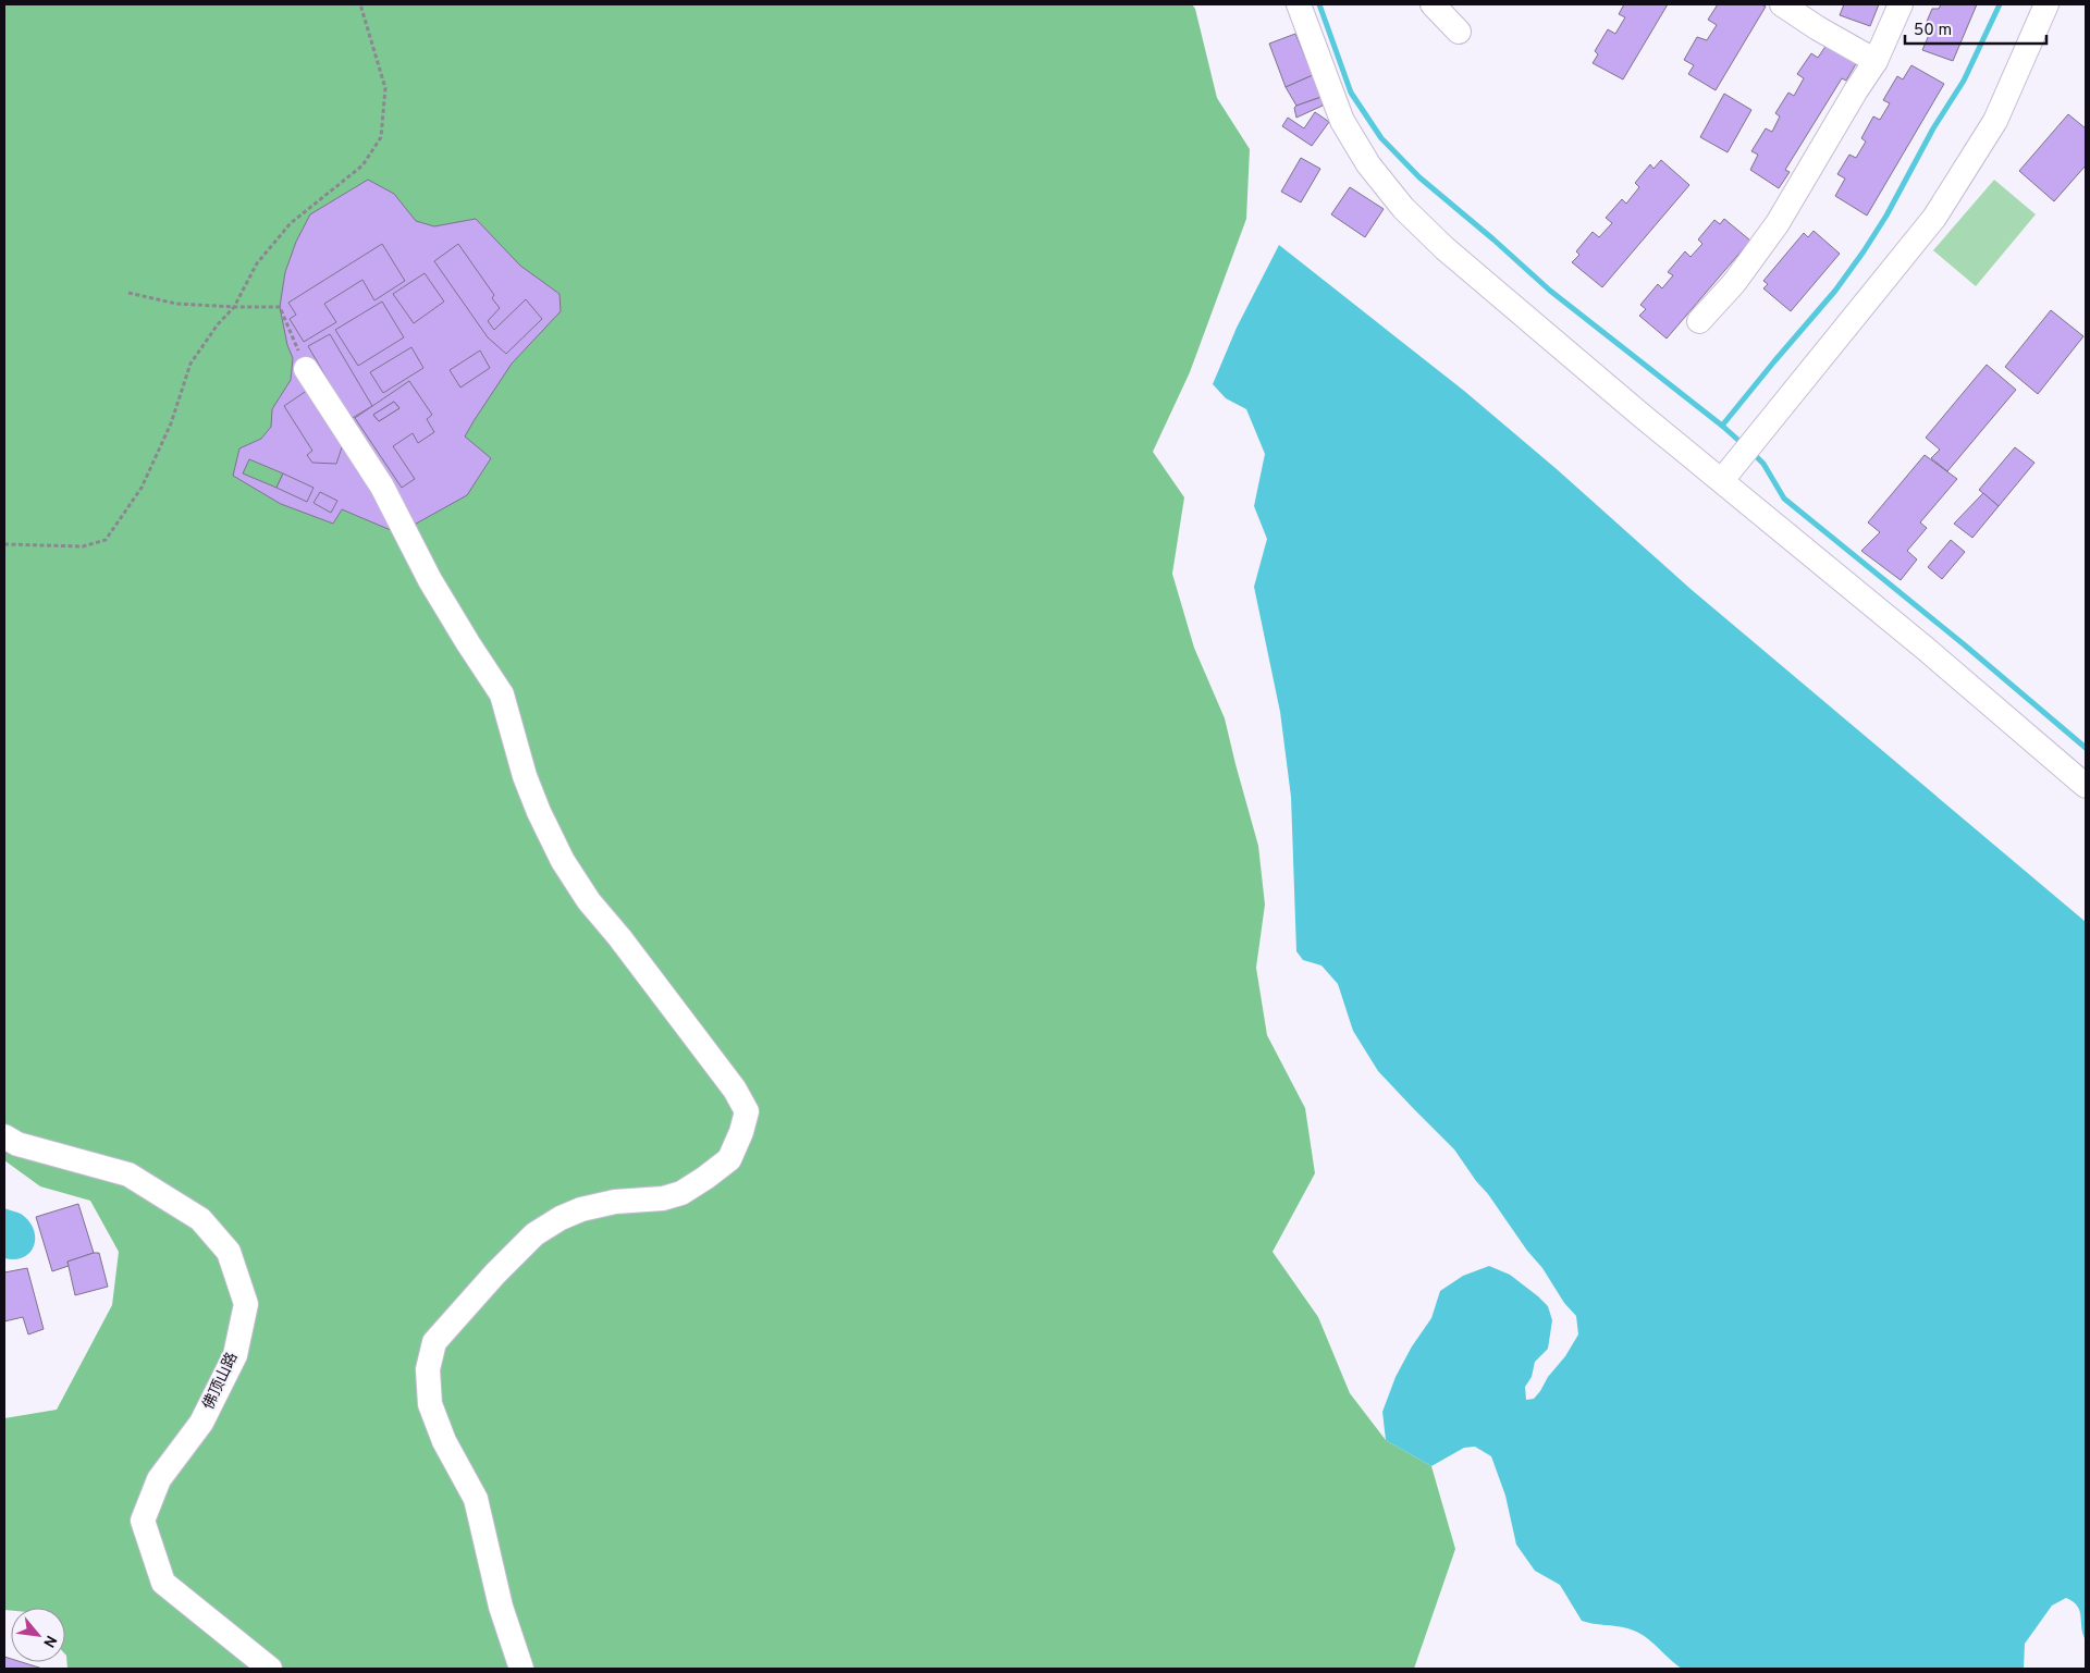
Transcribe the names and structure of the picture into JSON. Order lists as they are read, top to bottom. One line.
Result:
{"streets":{"street":["佛顶山路"]},"scale_bar":"50 m","north":"bottom right"}
